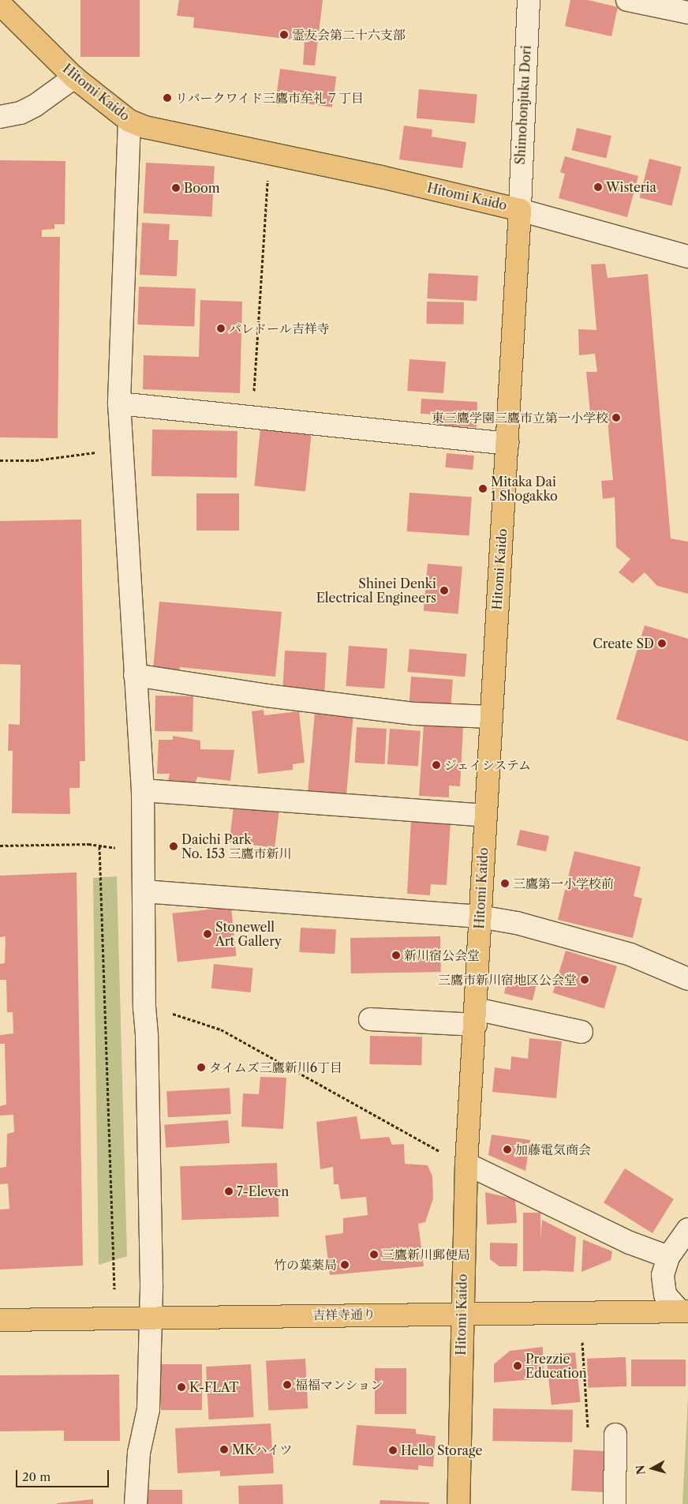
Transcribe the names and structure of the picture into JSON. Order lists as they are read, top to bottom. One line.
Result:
{"streets":{"main road":["Hitomi Kaido","吉祥寺通り"],"street":["Shimohonjuku Dori"]},"crossings":[["Hitomi Kaido","Shimohonjuku Dori"],["Hitomi Kaido","吉祥寺通り"]],"places":["霊友会第二十六支部","リパークワイド三鷹市牟礼７丁目","Wisteria","Boom","パレドール吉祥寺","東三鷹学園三鷹市立第一小学校","Mitaka Dai 1 Shogakko","Shinei Denki Electrical Engineers","Create SD","ジェイシステム","Daichi Park No. 153 三鷹市新川","三鷹第一小学校前","Stonewell Art Gallery","新川宿公会堂","三鷹市新川宿地区公会堂","タイムズ三鷹新川6丁目","加藤電気商会","7-Eleven","三鷹新川郵便局","竹の葉薬局","Prezzie Education","福福マンション","K-FLAT","MKハイツ","Hello Storage"],"scale_bar":"20 m","north":"left"}
